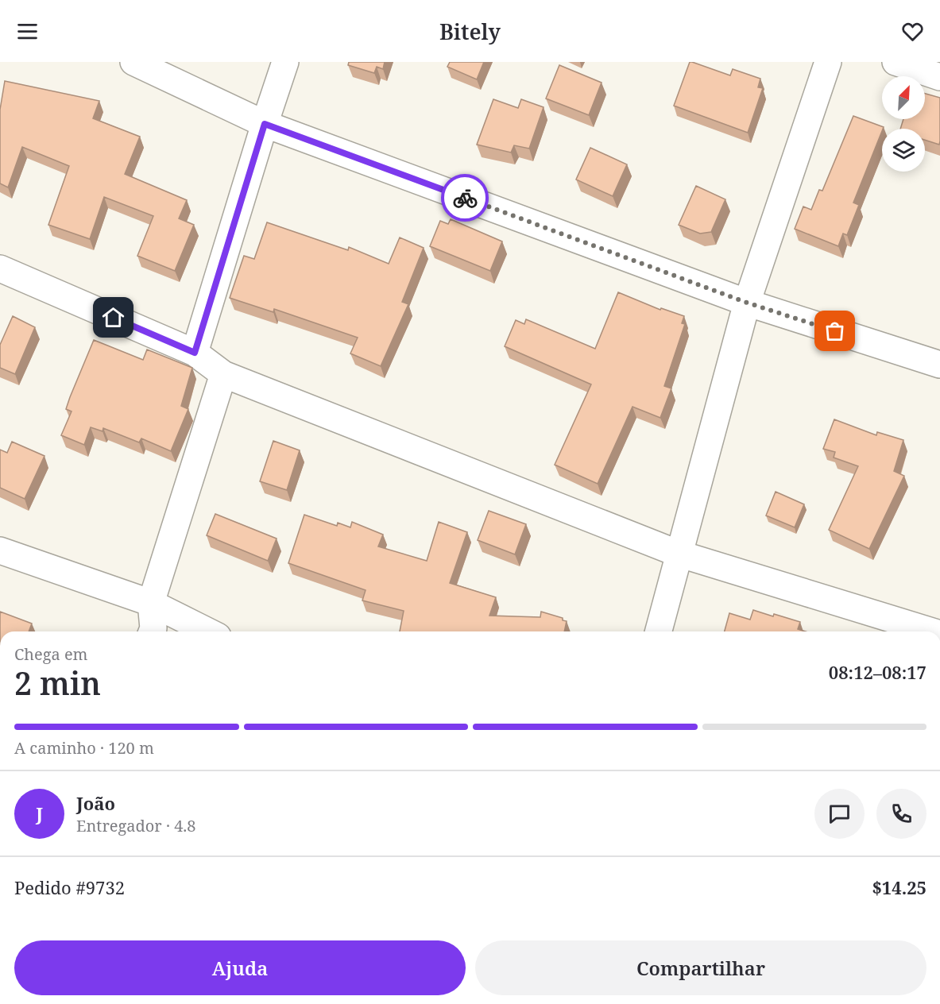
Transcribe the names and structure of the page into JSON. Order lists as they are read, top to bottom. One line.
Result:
{"north":"top right","page":{"header":"Bitely","heading":["2 min","Chega em","08:12–08:17"],"panel":["João","Entregador · 4.8","Pedido #9732","$14.25"],"bar":"A caminho · 120 m","round":"J","buttons":["Ajuda","Compartilhar"]}}
